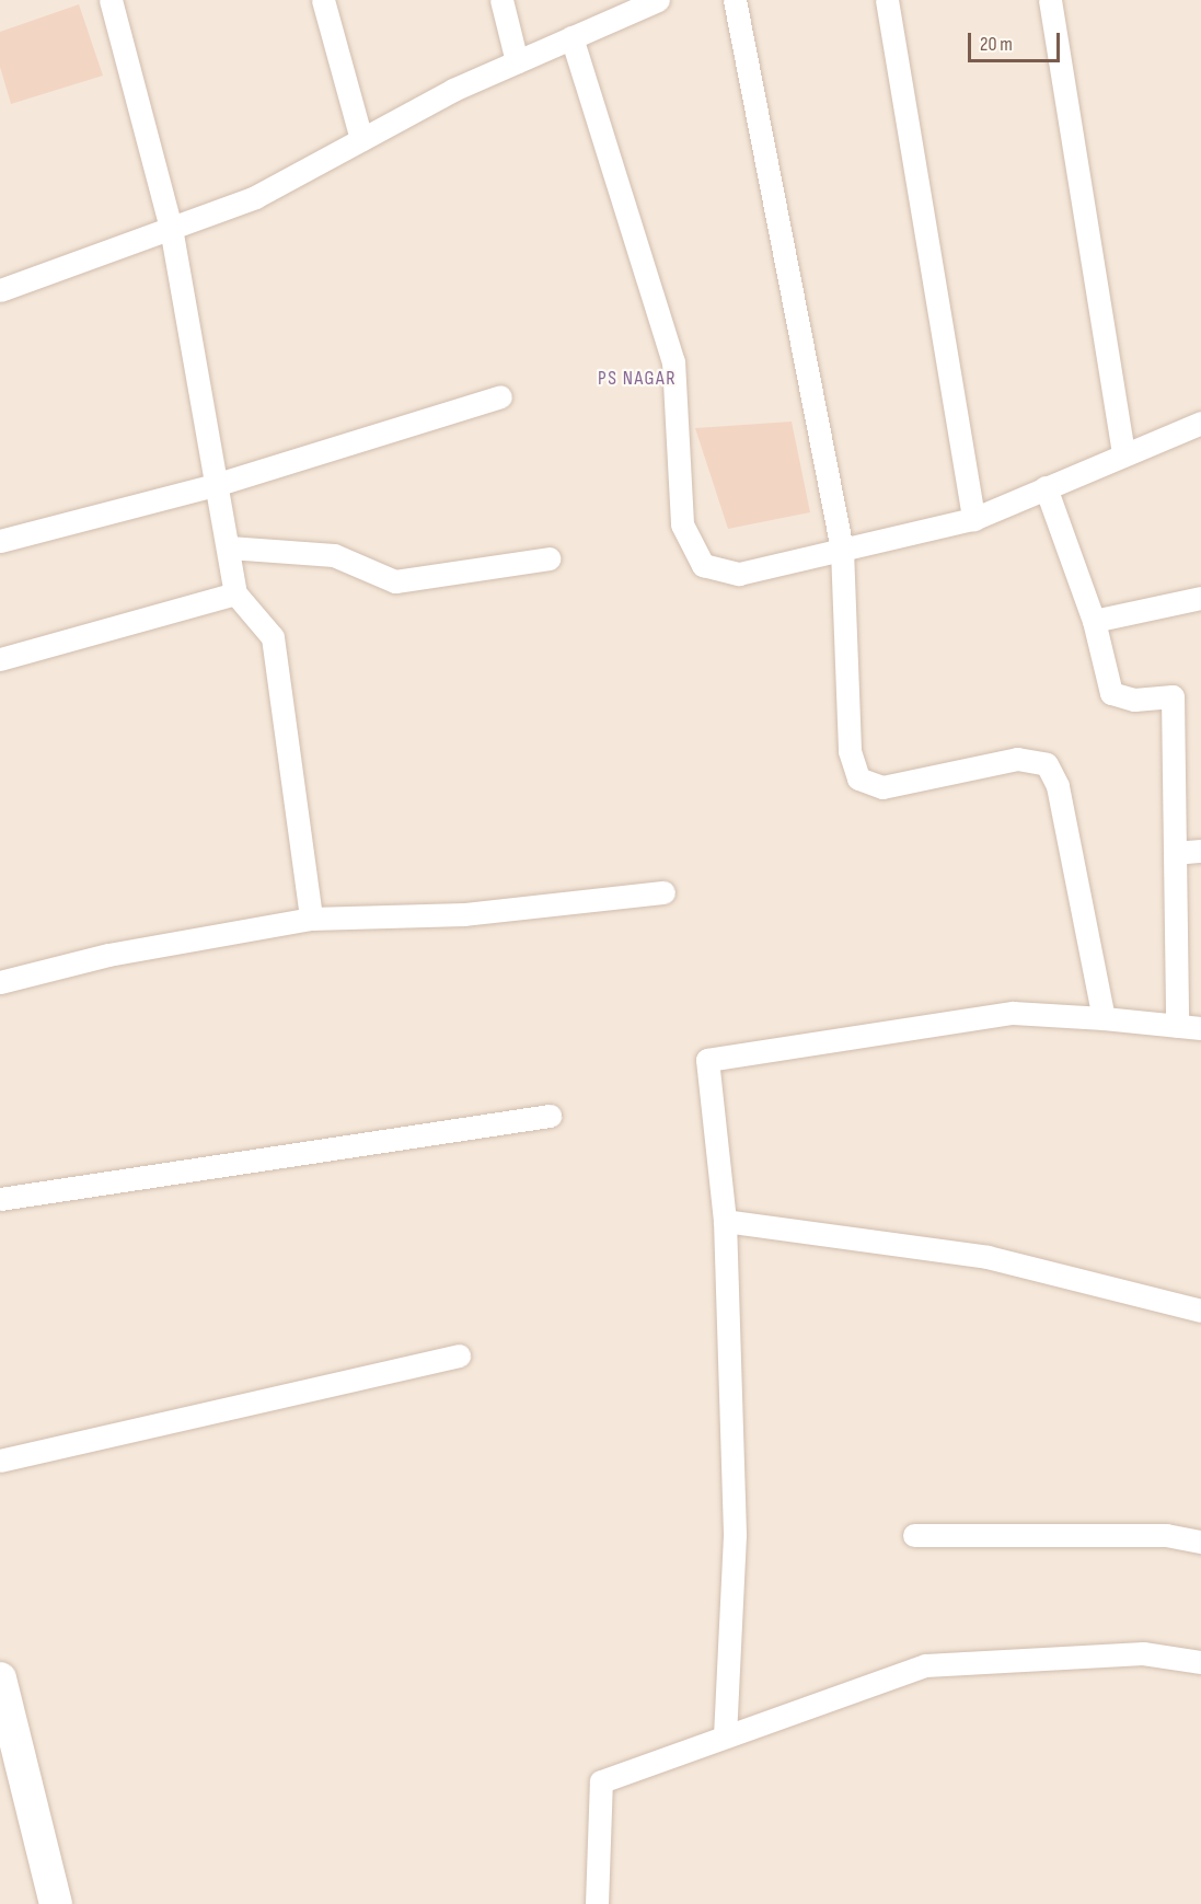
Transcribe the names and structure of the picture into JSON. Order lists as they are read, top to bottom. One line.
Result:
{"districts":["PS NAGAR"],"scale_bar":"20 m"}
